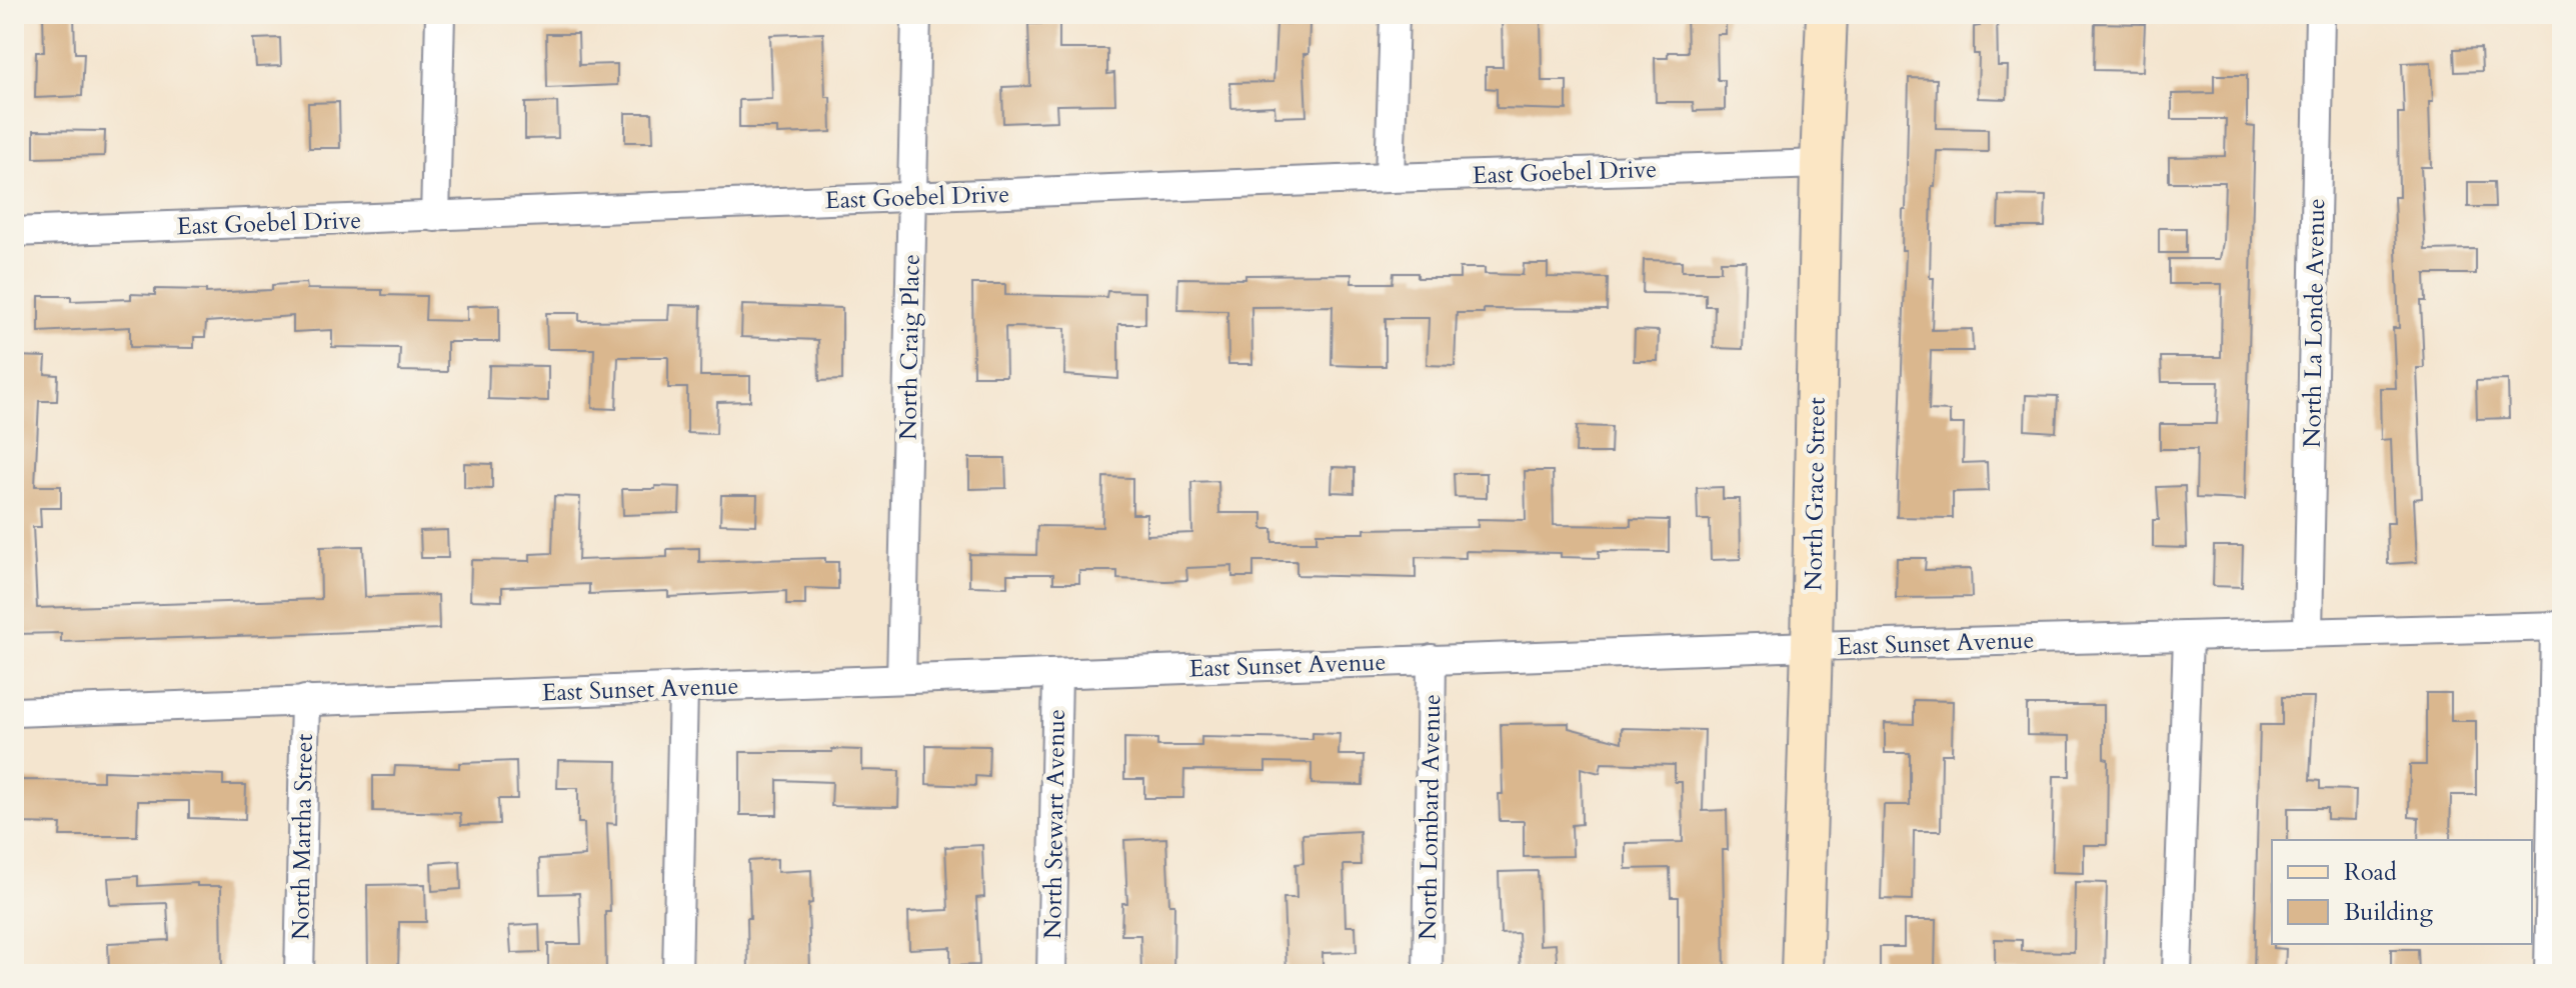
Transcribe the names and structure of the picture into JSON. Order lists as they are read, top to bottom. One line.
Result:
{"streets":{"street":["East Goebel Drive","North La Londe Avenue","North Craig Place","North Grace Street","East Sunset Avenue","North Lombard Avenue","North Stewart Avenue","North Martha Street"]},"crossings":[["East Goebel Drive","North Craig Place"],["East Goebel Drive","North Grace Street"],["North La Londe Avenue","East Sunset Avenue"],["North Craig Place","East Sunset Avenue"],["North Grace Street","East Sunset Avenue"],["East Sunset Avenue","North Lombard Avenue"],["East Sunset Avenue","North Stewart Avenue"],["East Sunset Avenue","North Martha Street"]],"legend":["Road","Building"]}
